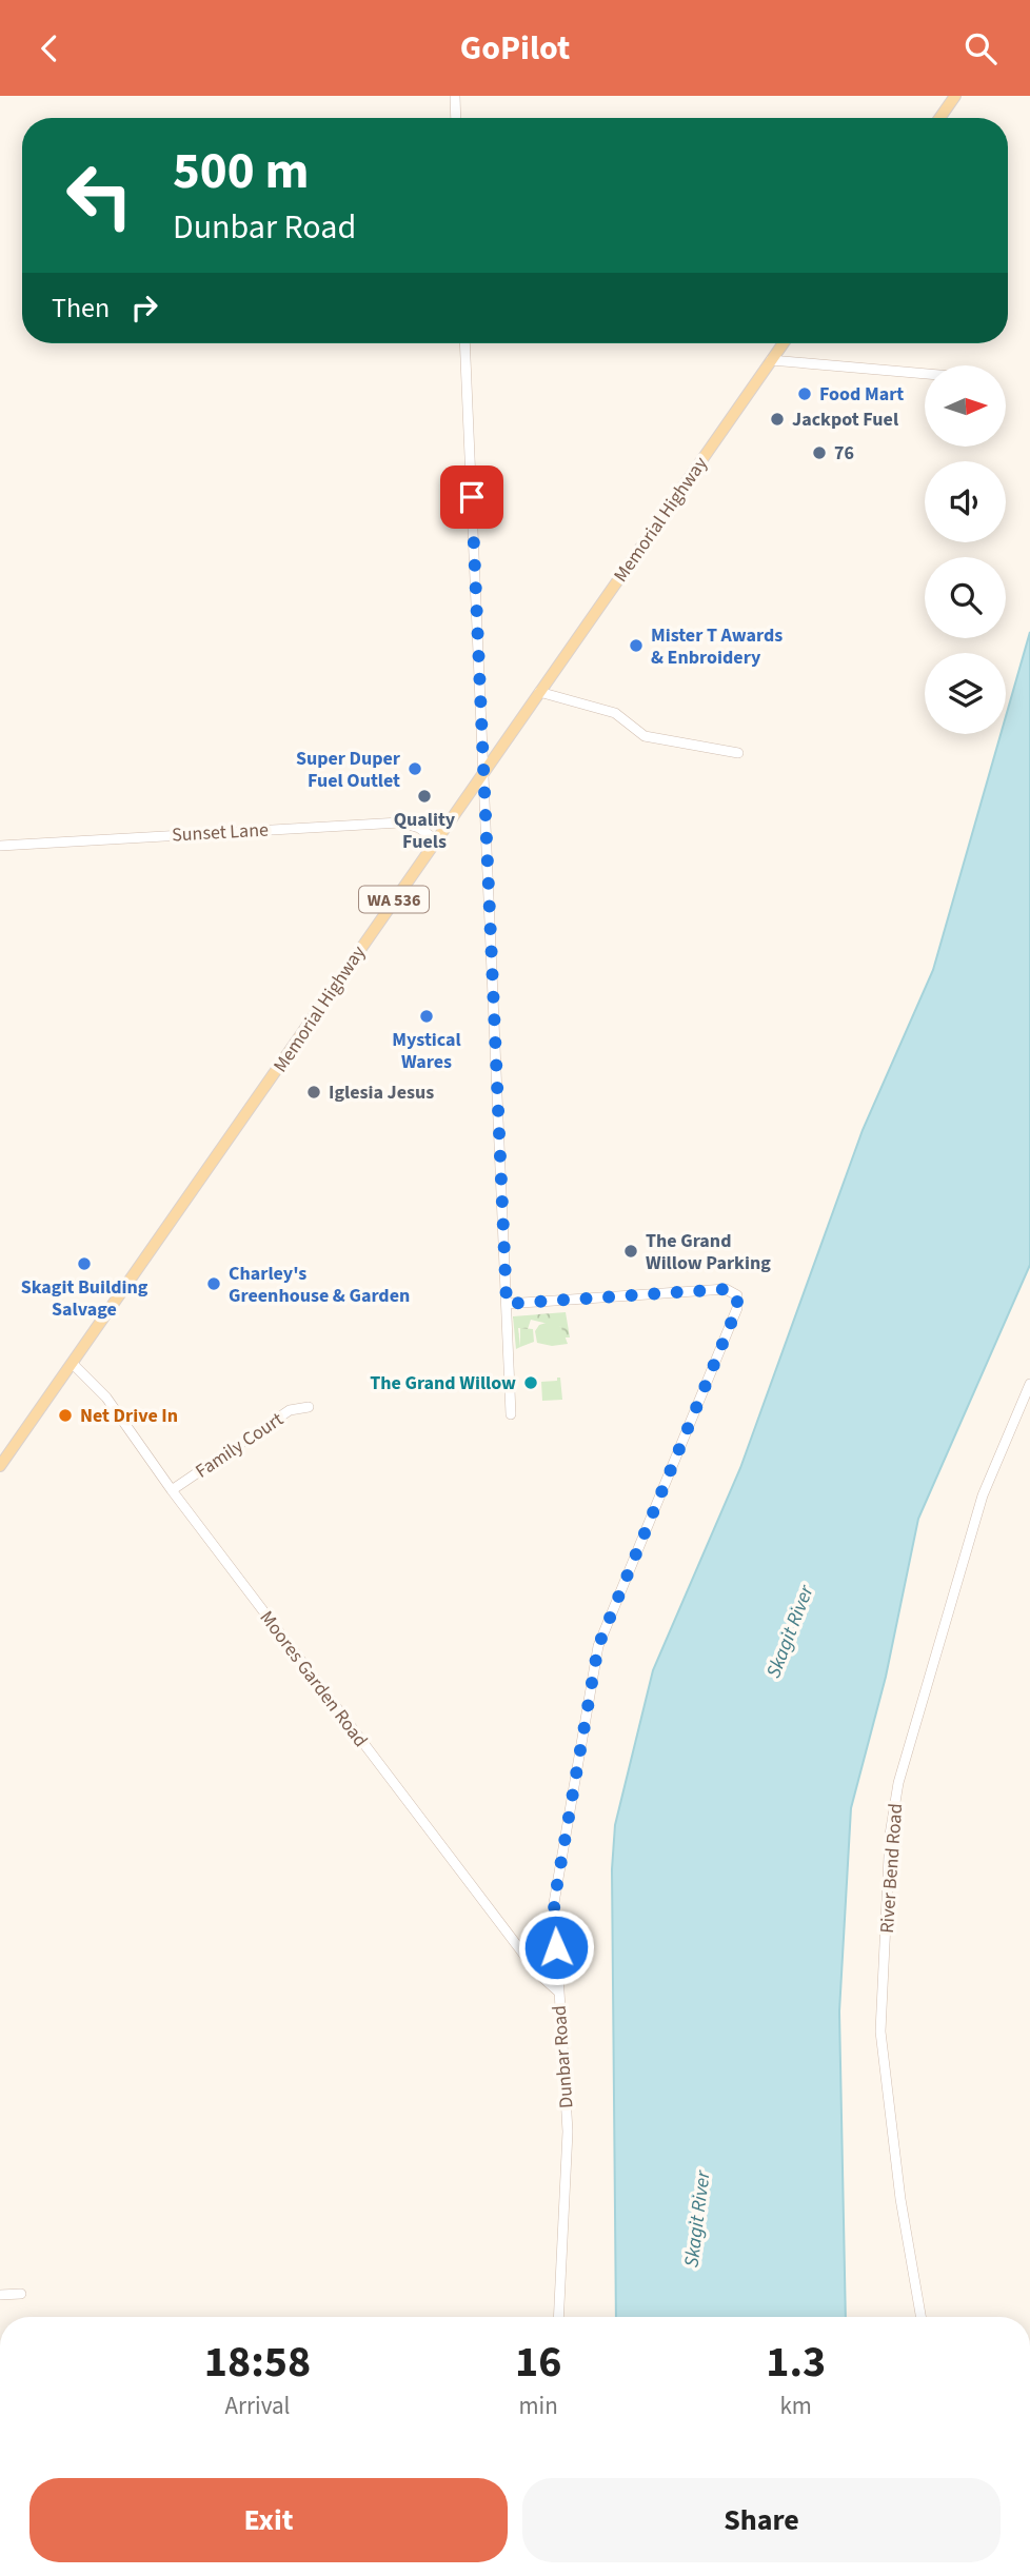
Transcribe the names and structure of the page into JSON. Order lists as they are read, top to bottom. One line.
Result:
{"streets":{"main road":["Memorial Highway","WA 536"],"street":["Sunset Lane","Family Court","Moores Garden Road","River Bend Road","Dunbar Road"]},"crossings":[["Memorial Highway","Sunset Lane"],["Memorial Highway","Moores Garden Road"],["Family Court","Moores Garden Road"],["Moores Garden Road","Dunbar Road"]],"water":["Skagit River"],"places":["Food Mart","Jackpot Fuel","76","Mister T Awards & Enbroidery","Super Duper Fuel Outlet","Quality Fuels","Mystical Wares","Iglesia Jesus","The Grand Willow Parking","Skagit Building Salvage","Charley's Greenhouse & Garden","The Grand Willow","Net Drive In"],"north":"right","page":{"header":"GoPilot","turn":["500 m","Dunbar Road"],"then":"Then","eta":["18:58","Arrival","16","min","1.3","km"],"buttons":["Exit","Share"]}}
